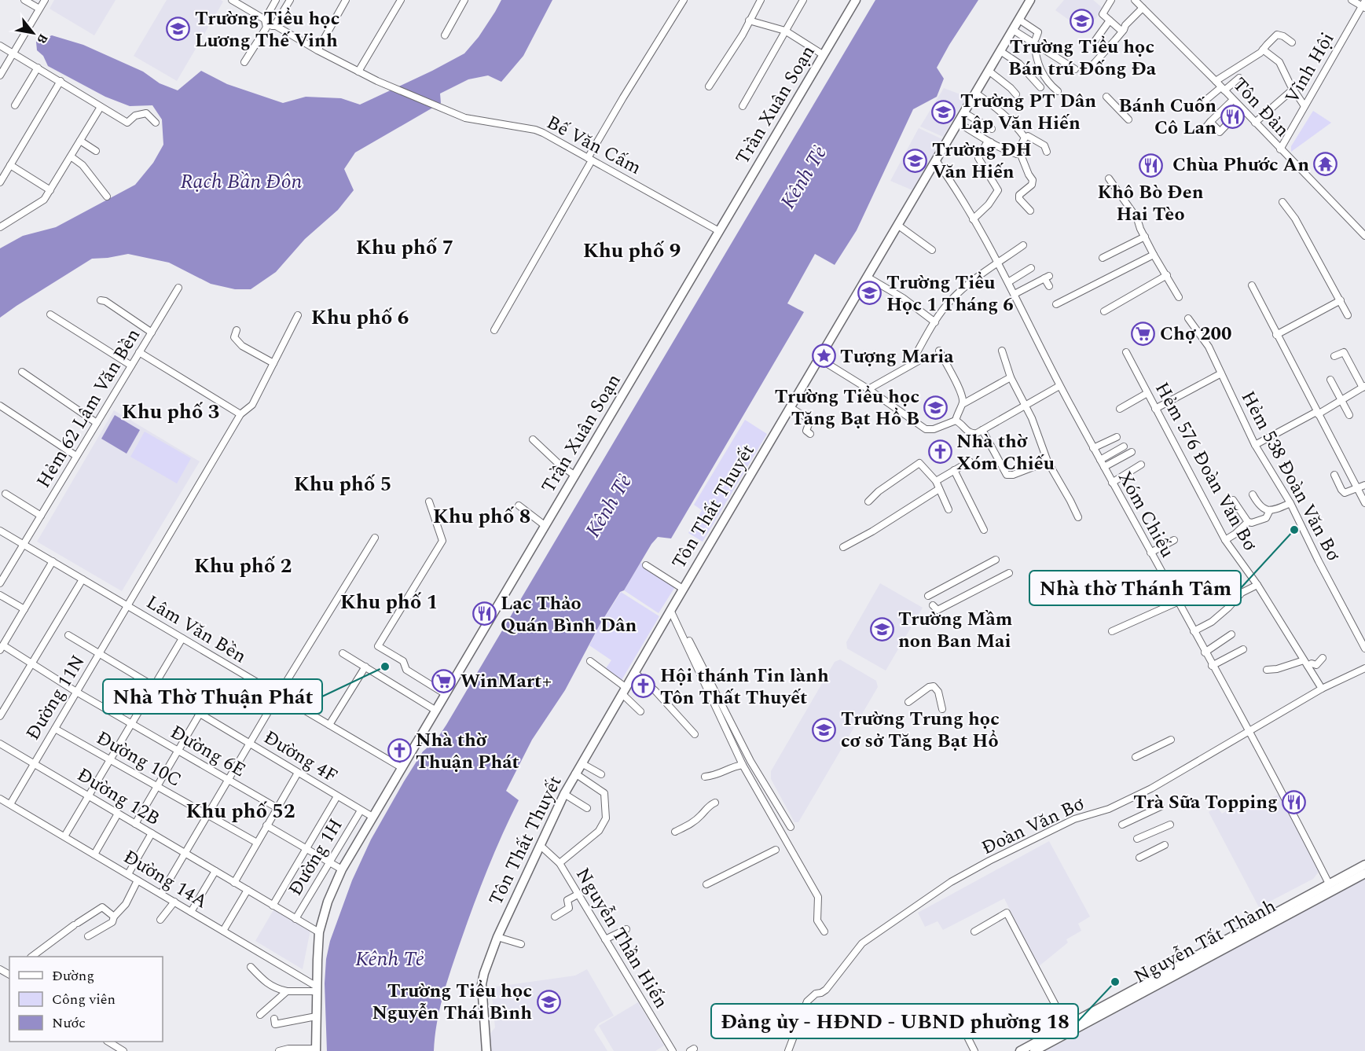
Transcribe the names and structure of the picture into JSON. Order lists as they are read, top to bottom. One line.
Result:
{"streets":{"main road":["Trần Xuân Soạn","Tôn Thất Thuyết","Nguyễn Tất Thành"],"street":["Vĩnh Hội","Tôn Đản","Bế Văn Cấm","Hẻm 62 Lâm Văn Bền","Hẻm 576 Đoàn Văn Bơ","Hẻm 538 Đoàn Văn Bơ","Xóm Chiếu","Lâm Văn Bền","Đường 11N","Đường 6E","Đường 4F","Đường 10C","Đường 12B","Đoàn Văn Bơ","Đường 1H","Đường 14A","Nguyễn Thần Hiến"]},"crossings":[["Vĩnh Hội","Tôn Đản"],["Trần Xuân Soạn","Bế Văn Cấm"],["Trần Xuân Soạn","Lâm Văn Bền"],["Trần Xuân Soạn","Đường 4F"],["Trần Xuân Soạn","Đường 12B"],["Trần Xuân Soạn","Đường 14A"],["Hẻm 62 Lâm Văn Bền","Lâm Văn Bền"],["Hẻm 576 Đoàn Văn Bơ","Đoàn Văn Bơ"],["Tôn Thất Thuyết","Xóm Chiếu"],["Tôn Thất Thuyết","Nguyễn Thần Hiến"],["Xóm Chiếu","Đoàn Văn Bơ"],["Xóm Chiếu","Nguyễn Tất Thành"],["Lâm Văn Bền","Đường 11N"],["Đường 11N","Đường 6E"],["Đường 11N","Đường 4F"],["Đường 11N","Đường 10C"],["Đường 11N","Đường 12B"],["Đường 11N","Đường 14A"],["Đường 4F","Đường 1H"],["Đường 12B","Đường 1H"]],"districts":["Khu phố 7","Khu phố 9","Khu phố 6","Khu phố 3","Khu phố 5","Khu phố 8","Khu phố 2","Khu phố 1","Khu phố 52"],"water":["Kênh Tẻ","Rạch Bần Đôn"],"places":{"school or university":["Trường Tiểu học Bán trú Đống Đa","Trường Tiểu học Lương Thế Vinh","Trường PT Dân Lập Văn Hiến","Trường ĐH Văn Hiến","Trường Tiểu Học 1 Tháng 6","Trường Tiểu học Tăng Bạt Hổ B","Trường Mầm non Ban Mai","Trường Trung học cơ sở Tăng Bạt Hổ","Trường Tiểu học Nguyễn Thái Bình"],"restaurant":["Bánh Cuốn Cô Lan","Khô Bò Đen Hai Tèo","Lạc Thảo Quán Bình Dân","Trà Sữa Topping"],"temple":["Chùa Phước An"],"supermarket":["Chợ 200","WinMart+"],"place":["Tượng Maria"],"church":["Nhà thờ Xóm Chiếu","Hội thánh Tin lành Tôn Thất Thuyết","Nhà thờ Thuận Phát"],"other":["Nhà thờ Thánh Tâm","Nhà Thờ Thuận Phát","Đảng ủy - HĐND - UBND phường 18"]},"legend":["Đường","Công viên","Nước"],"north":"bottom right"}
